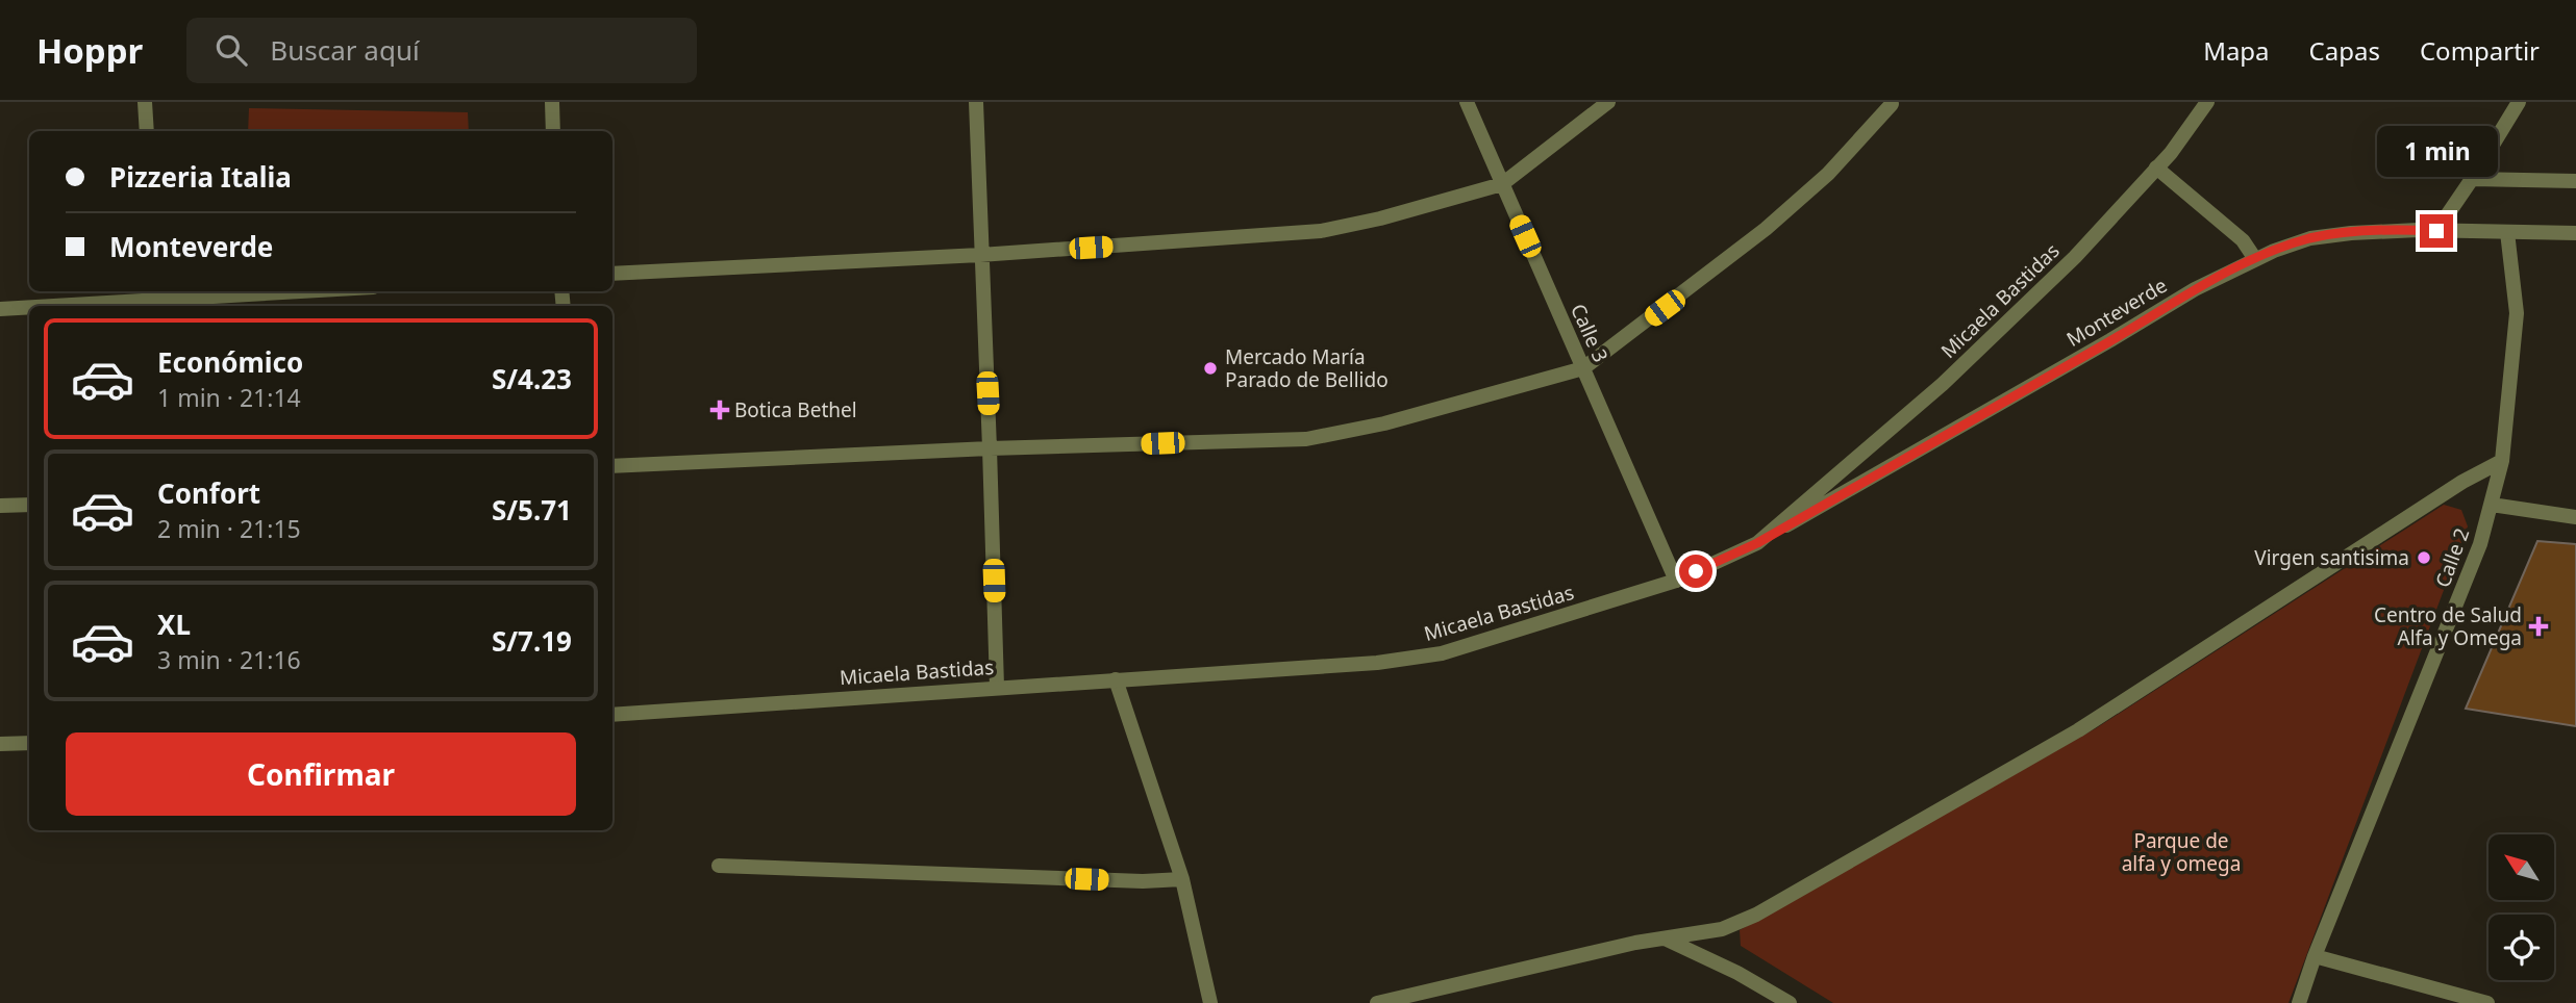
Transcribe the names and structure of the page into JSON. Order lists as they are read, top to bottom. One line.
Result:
{"streets":{"street":["Micaela Bastidas","Monteverde","Calle 3","Calle 2"]},"crossings":[["Micaela Bastidas","Monteverde"],["Micaela Bastidas","Calle 3"],["Monteverde","Calle 2"]],"parks":["Parque de alfa y omega"],"places":{"other":["Mercado María Parado de Bellido","Virgen santisima"],"health":["Botica Bethel","Centro de Salud Alfa y Omega"]},"north":"top left","page":{"header":"Hoppr","search":"Buscar aquí","nav":["Mapa","Capas","Compartir"],"bubble":"1 min","banner":["Pizzeria Italia","Monteverde"],"list":[{"name":"Económico","note":"1 min · 21:14","value":"S/4.23"},{"name":"Confort","note":"2 min · 21:15","value":"S/5.71"},{"name":"XL","note":"3 min · 21:16","value":"S/7.19"}],"buttons":"Confirmar"}}
